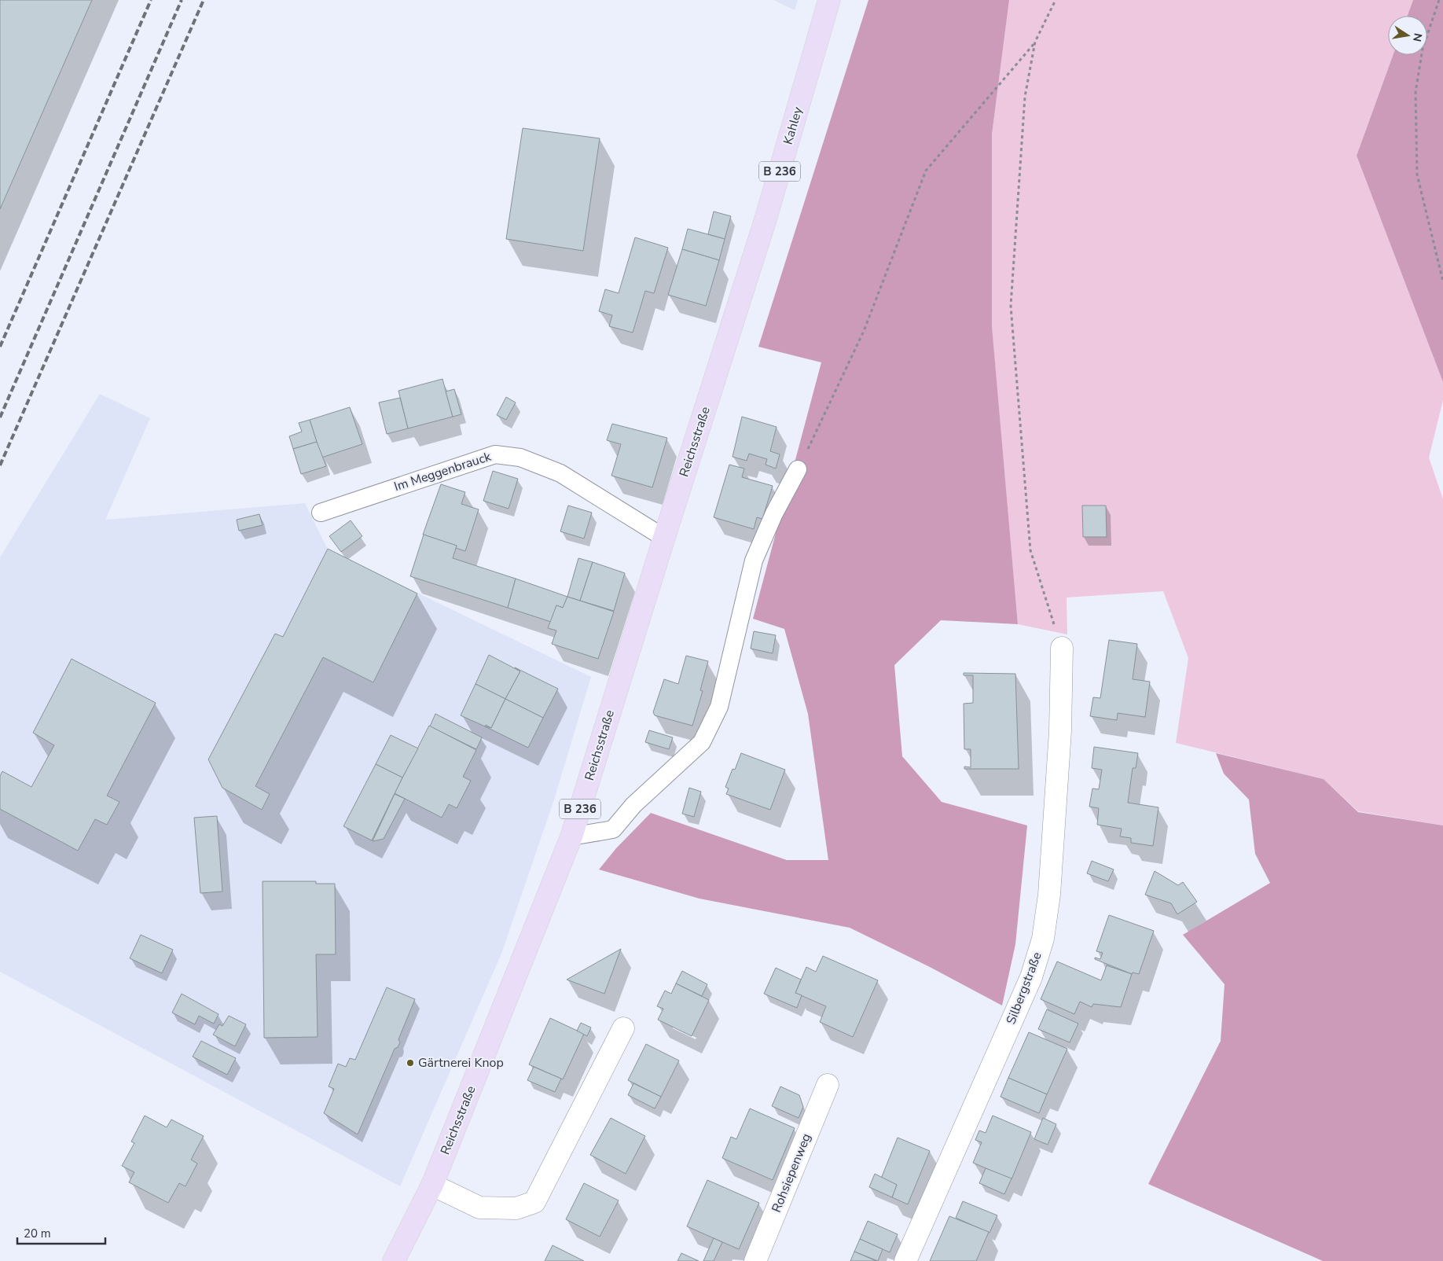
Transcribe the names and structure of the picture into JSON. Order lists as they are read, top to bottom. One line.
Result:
{"streets":{"main road":["Kahley","B 236","Reichsstraße"],"street":["Silbergstraße","Rohsiepenweg"],"lane":["Im Meggenbrauck"]},"crossings":[["Kahley","Reichsstraße"],["Reichsstraße","Im Meggenbrauck"]],"places":["Gärtnerei Knop"],"scale_bar":"20 m","north":"right"}
